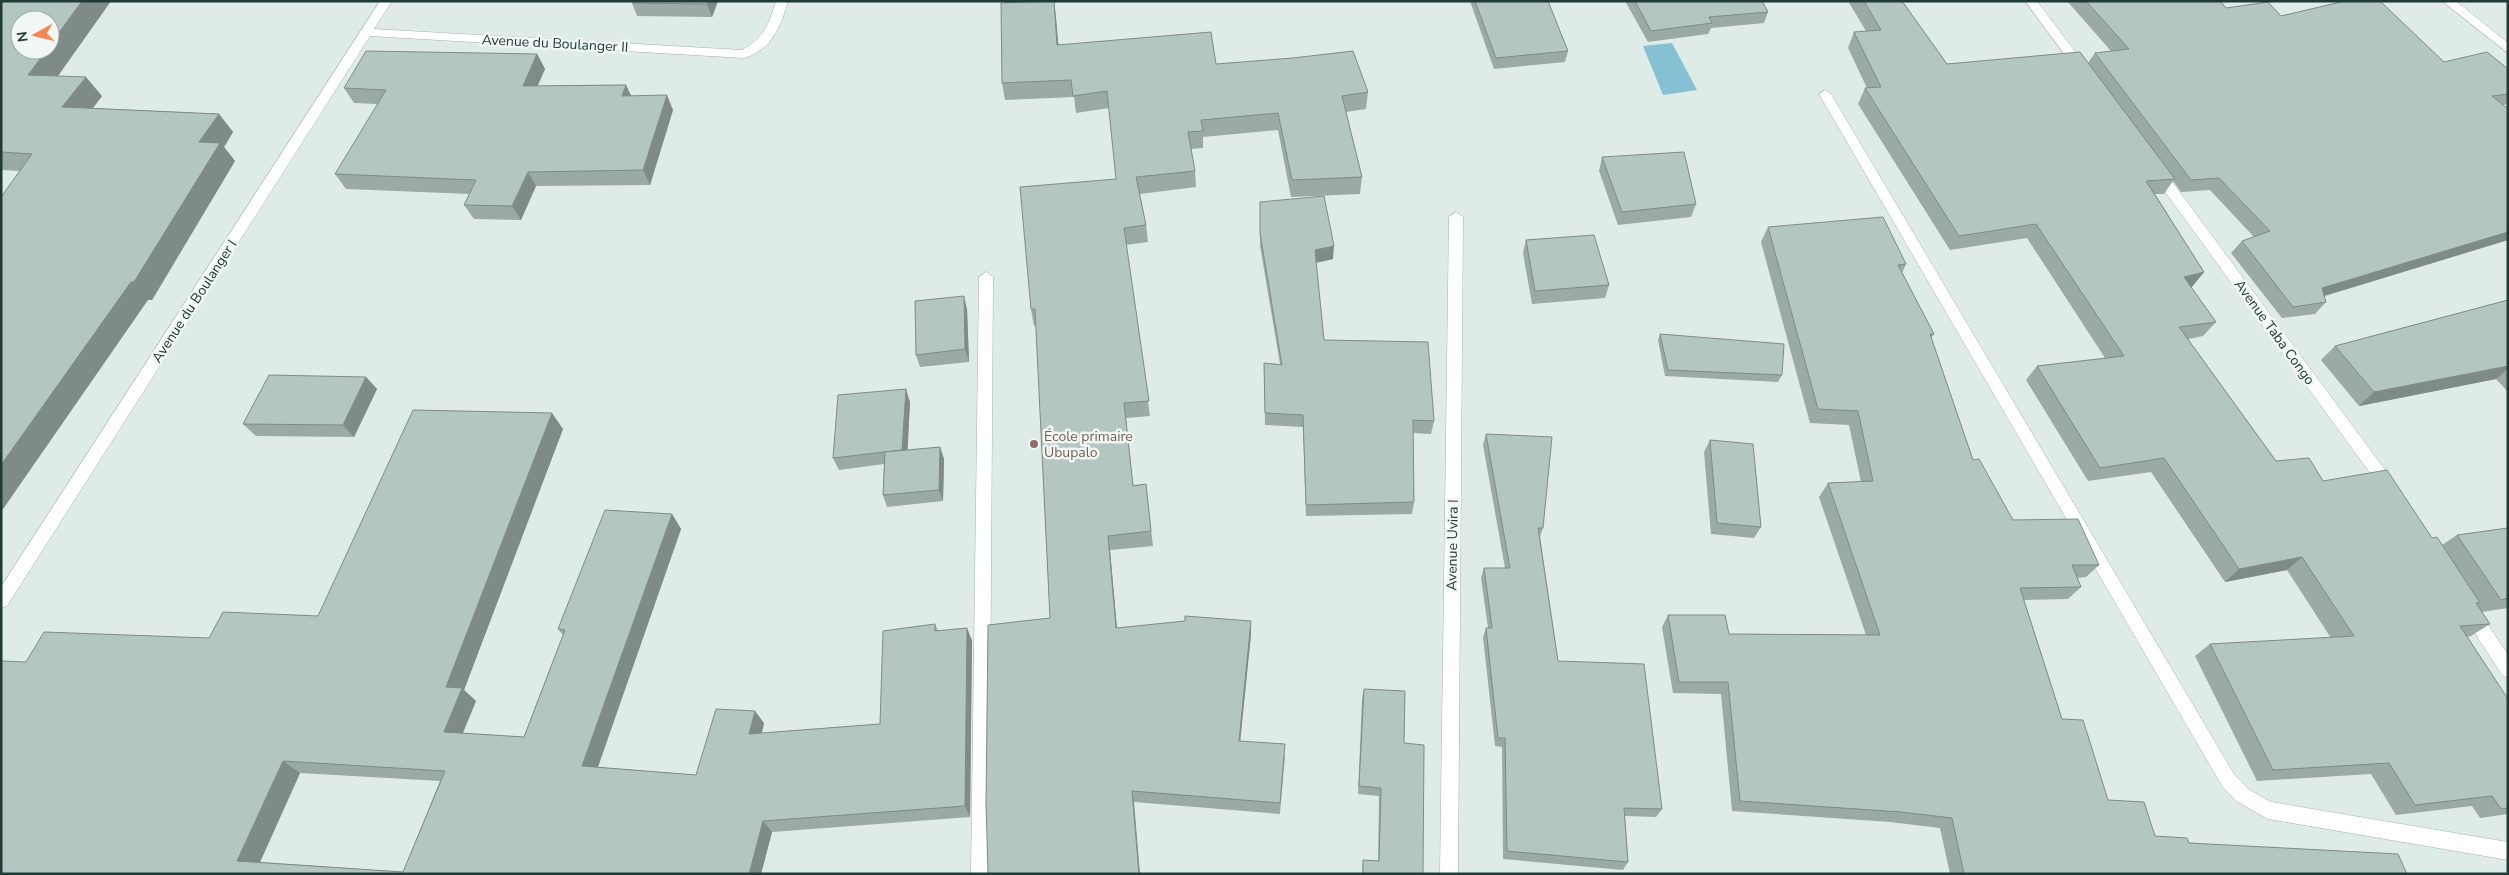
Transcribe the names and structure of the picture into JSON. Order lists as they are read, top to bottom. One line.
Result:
{"streets":{"street":["Avenue du Boulanger II","Avenue du Boulanger I","Avenue Taba Congo","Avenue Uvira I"]},"crossings":[["Avenue du Boulanger II","Avenue du Boulanger I"]],"places":["École primaire Ubupalo"],"north":"left"}
